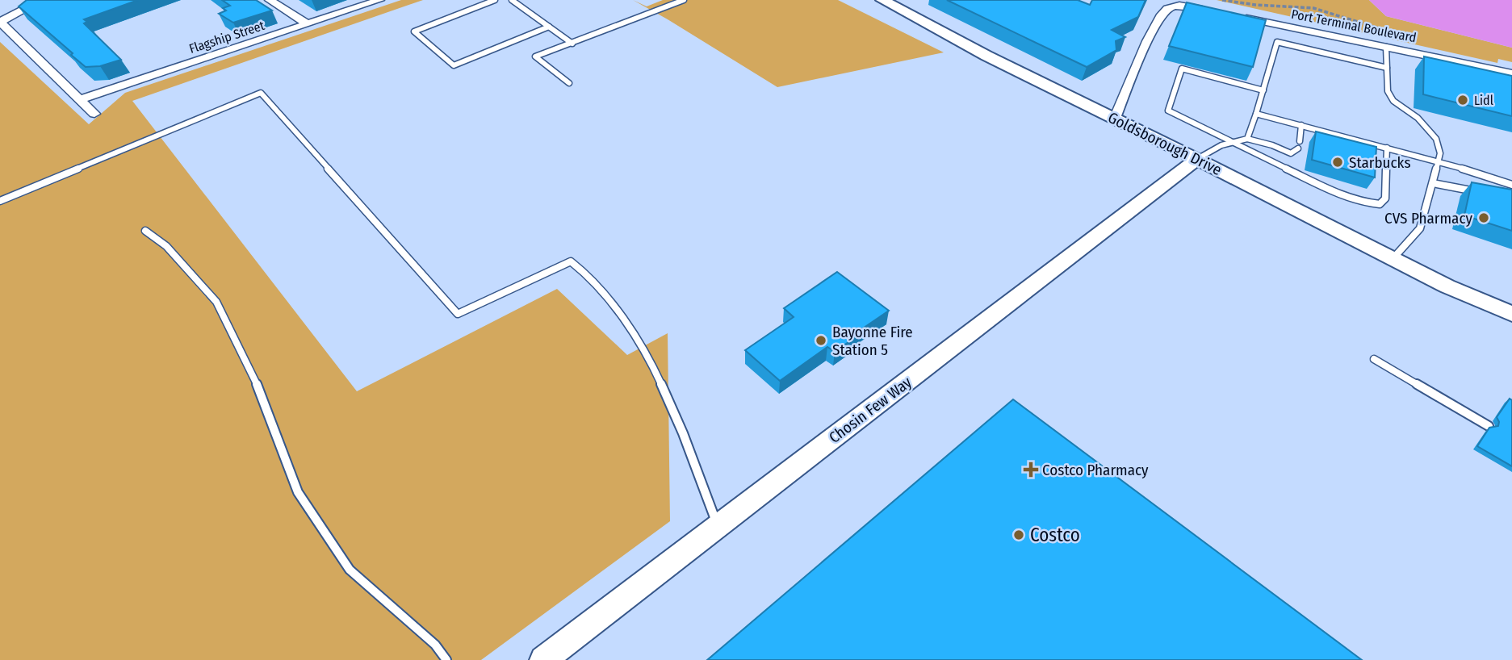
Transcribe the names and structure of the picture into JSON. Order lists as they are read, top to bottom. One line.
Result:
{"streets":{"street":["Port Terminal Boulevard","Flagship Street","Goldsborough Drive","Chosin Few Way"]},"crossings":[["Goldsborough Drive","Chosin Few Way"]],"places":{"other":["Lidl","Starbucks","CVS Pharmacy","Bayonne Fire Station 5","Costco"],"health":["Costco Pharmacy"]}}
